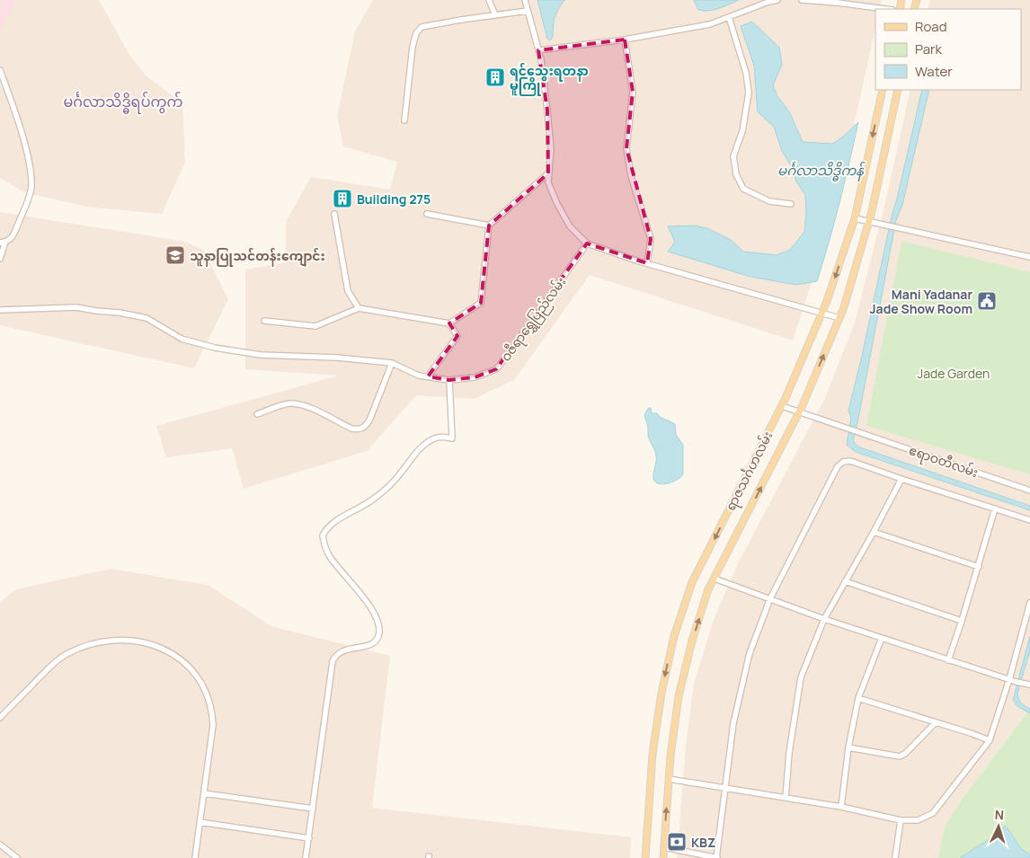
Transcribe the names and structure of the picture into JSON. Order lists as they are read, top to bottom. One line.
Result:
{"streets":{"main road":["ရာဇသင်္ဂဟလမ်း"],"street":["ဝဇီရာရွှေပြည်လမ်း","ဧရာဝတီလမ်း"]},"crossings":[["ဧရာဝတီလမ်း","ရာဇသင်္ဂဟလမ်း"]],"districts":["မင်္ဂလာသိဒ္ဓိရပ်ကွက်"],"water":["မင်္ဂလာသိဒ္ဓိကန်"],"parks":["Jade Garden"],"places":{"building":["ရင်သွေးရတနာ မူကြို","Building 275"],"school or university":["သူနာပြုသင်တန်းကျောင်း"],"public building":["Mani Yadanar Jade Show Room"],"bank":["KBZ"]},"legend":["Road","Park","Water"],"north":"top"}
